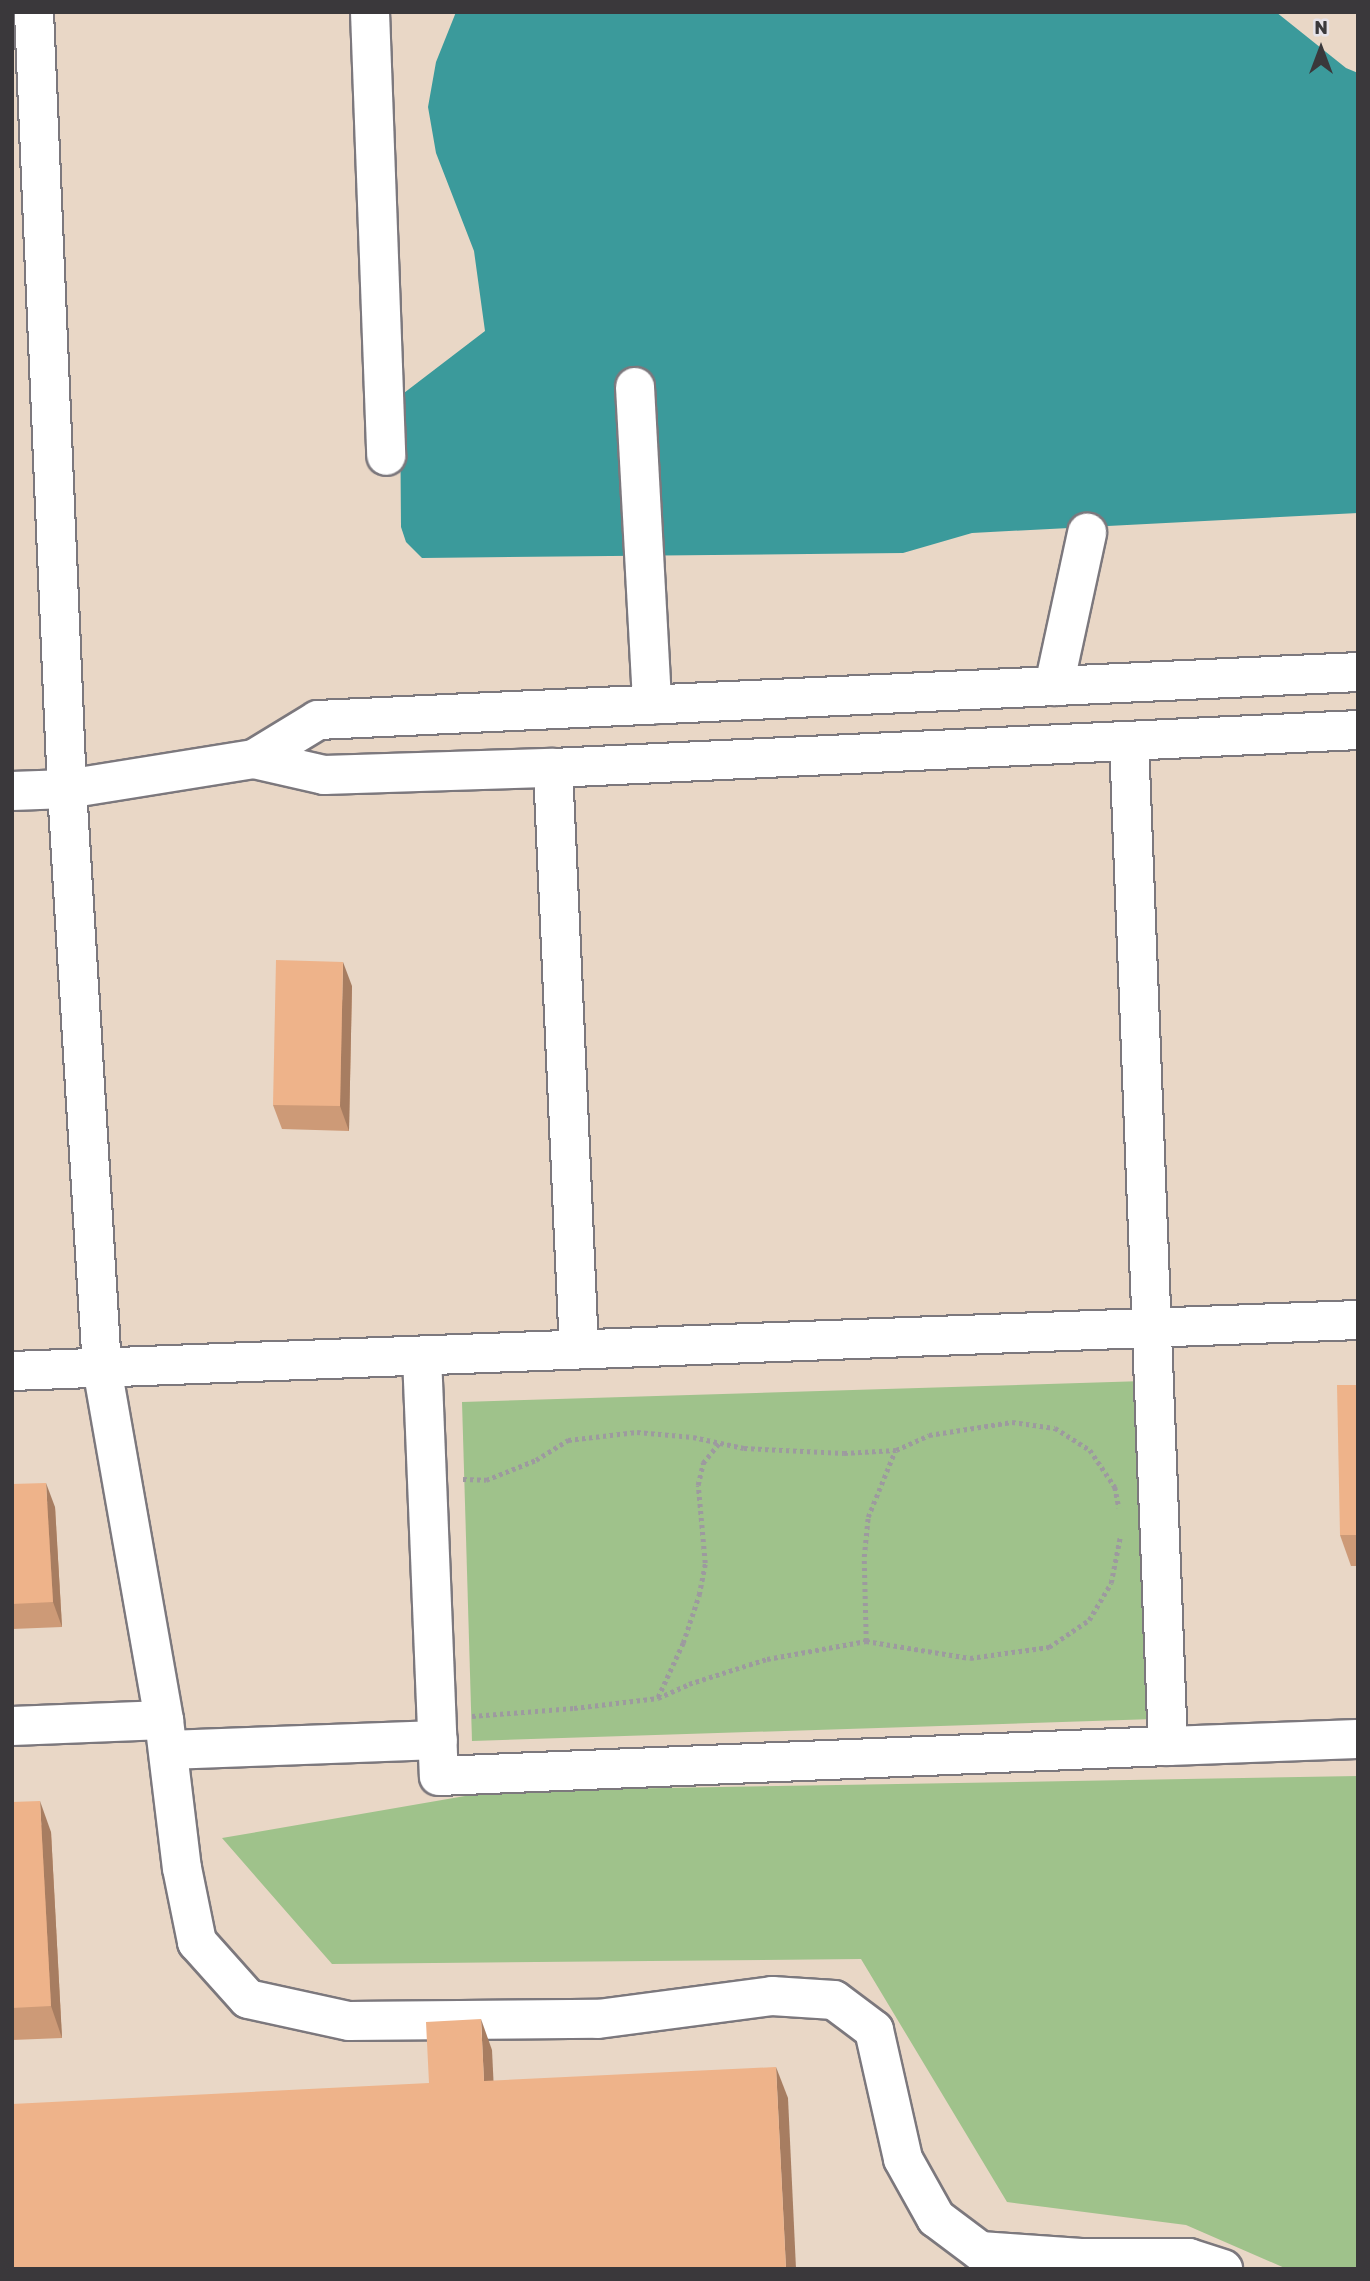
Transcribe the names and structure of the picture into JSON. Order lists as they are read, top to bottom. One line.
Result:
{"north":"top"}
